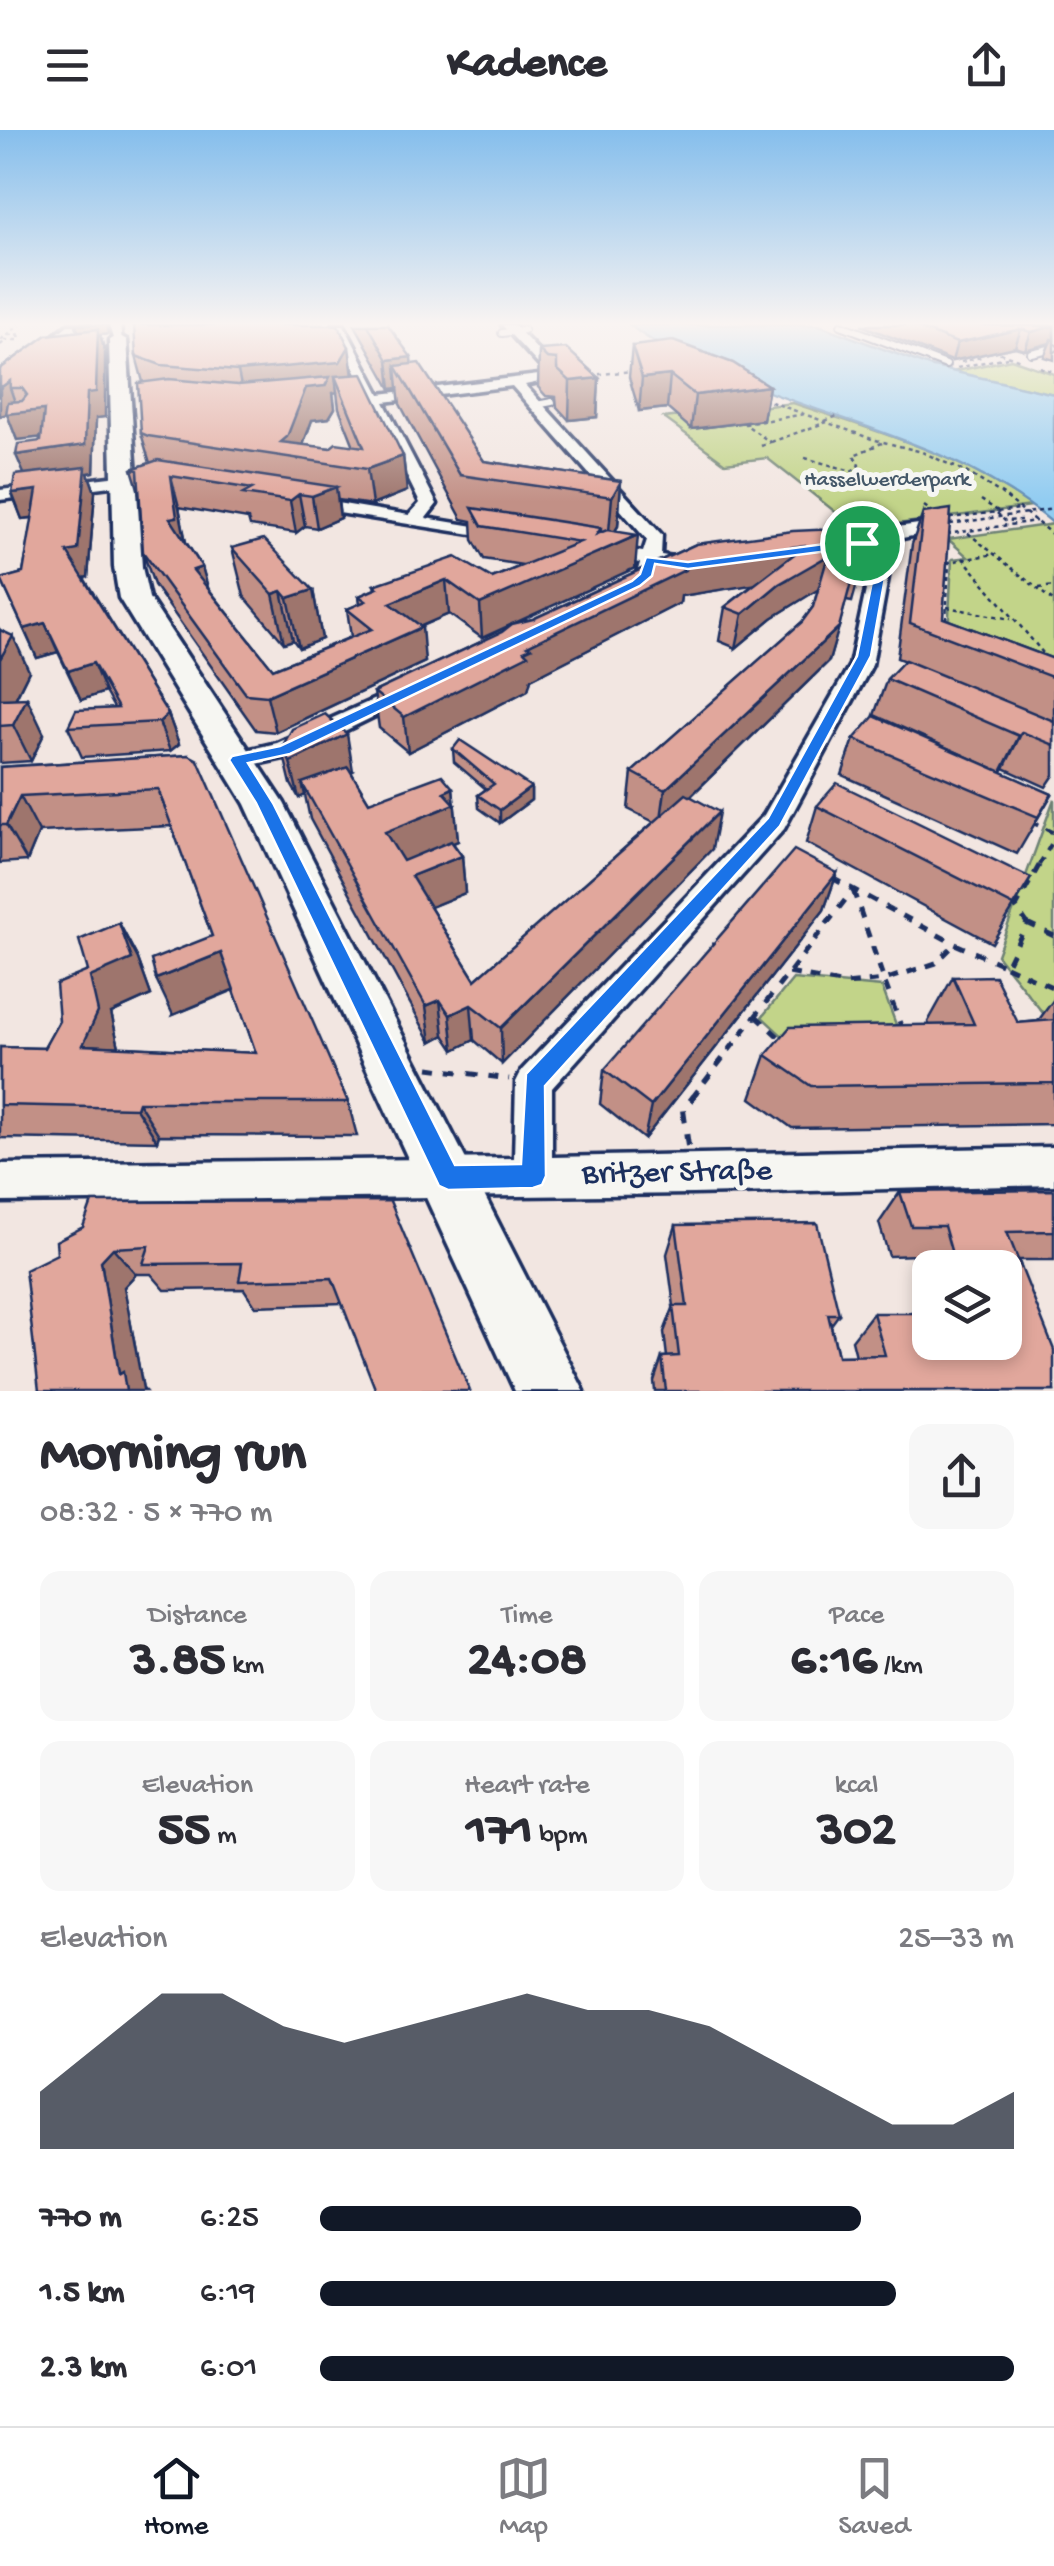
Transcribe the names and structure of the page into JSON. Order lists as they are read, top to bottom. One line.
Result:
{"streets":{"street":["Britzer Straße"]},"parks":["Hasselwerderpark"],"page":{"header":"Kadence","heading":["Morning run","08:32 · 5 × 770 m"],"stats":[["Distance","3.85 km"],["Time","24:08"],["Pace","6:16 /km"],["Elevation","55 m"],["Heart rate","171 bpm"],["kcal","302"]],"chart":["Elevation","25–33 m"],"list":[{"name":"770 m","note":"6:25"},{"name":"1.5 km","note":"6:19"},{"name":"2.3 km","note":"6:01"}],"tabs":["Home","Map","Saved"]}}
